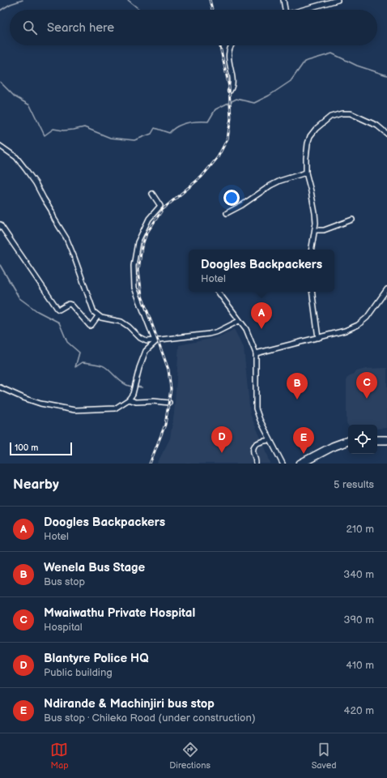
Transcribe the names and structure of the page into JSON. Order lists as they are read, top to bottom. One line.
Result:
{"scale_bar":"100 m","page":{"search":"Search here","popup":["Doogles Backpackers","Hotel"],"pins":["A","C","B","D","E"],"scale":"100 m","heading":["Nearby","5 results"],"list":[{"mark":"A","name":"Doogles Backpackers","note":"Hotel","value":"210 m"},{"mark":"B","name":"Wenela Bus Stage","note":"Bus stop","value":"340 m"},{"mark":"C","name":"Mwaiwathu Private Hospital","note":"Hospital","value":"390 m"},{"mark":"D","name":"Blantyre Police HQ","note":"Public building","value":"410 m"},{"mark":"E","name":"Ndirande & Machinjiri bus stop","note":"Bus stop · Chileka Road (under construction)","value":"420 m"}],"nav":["Map","Directions","Saved"]}}
